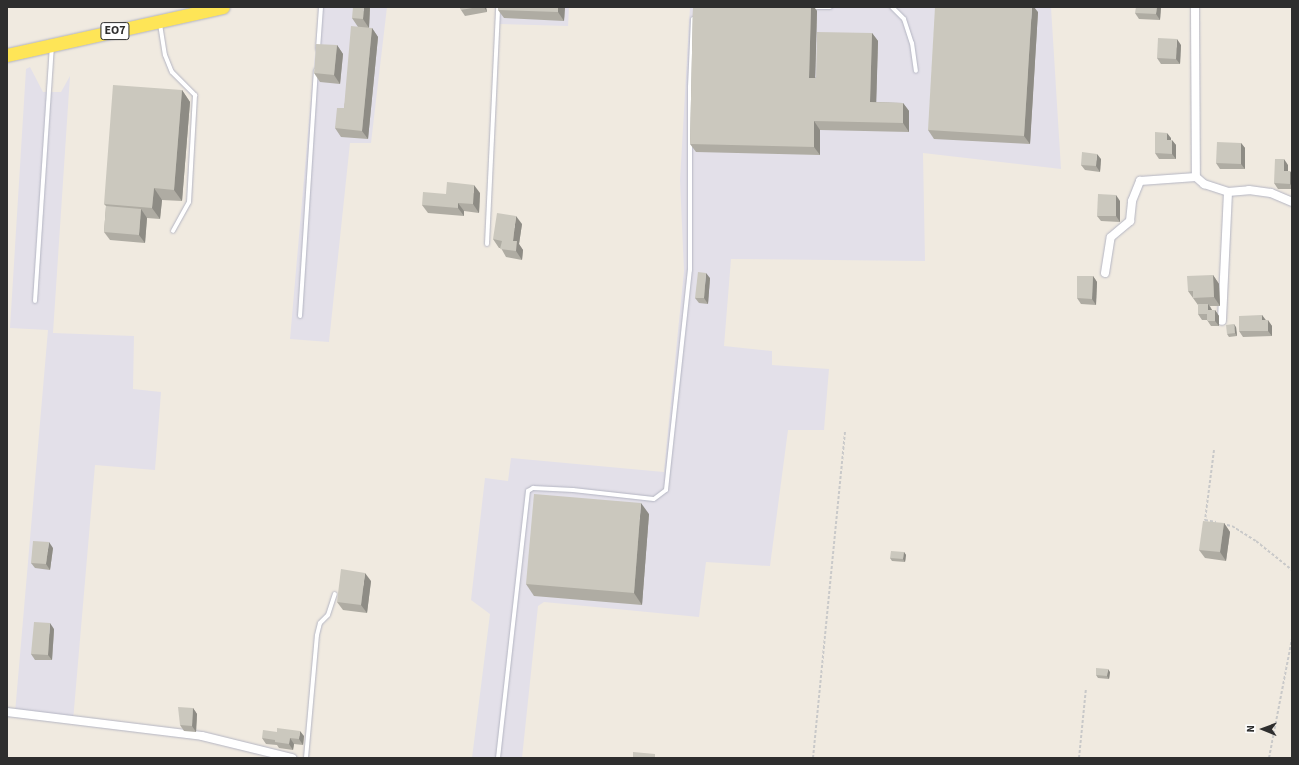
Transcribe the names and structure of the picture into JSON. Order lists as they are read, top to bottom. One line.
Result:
{"streets":{"main road":["ΕΟ7"]},"north":"left"}
